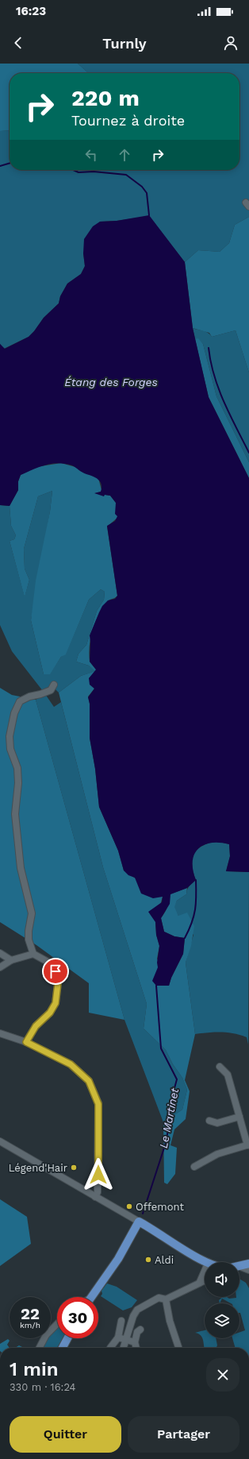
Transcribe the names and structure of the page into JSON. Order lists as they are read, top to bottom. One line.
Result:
{"water":["Étang des Forges","Le Martinet"],"places":["Légend'Hair","Offemont","Aldi"],"page":{"status":"16:23","header":"Turnly","turn":["220 m","Tournez à droite"],"speed":"22 km/h","limit":"30","heading":["1 min","330 m · 16:24"],"buttons":["Quitter","Partager"]}}
